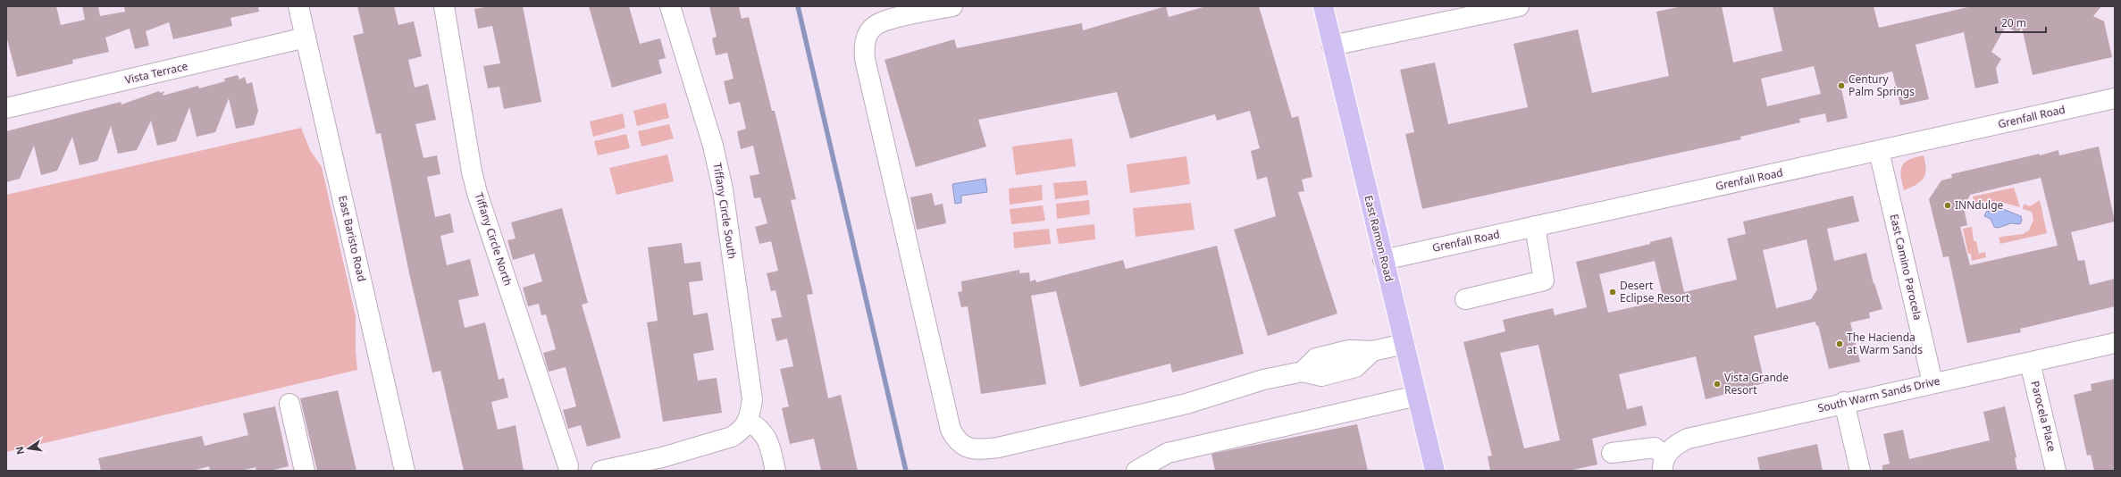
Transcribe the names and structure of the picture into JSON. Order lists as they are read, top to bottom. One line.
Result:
{"streets":{"main road":["East Ramon Road"],"street":["Vista Terrace","Grenfall Road","Tiffany Circle South","East Baristo Road","Tiffany Circle North","East Camino Parocela","South Warm Sands Drive","Parocela Place"]},"crossings":[["Vista Terrace","East Baristo Road"],["Grenfall Road","East Ramon Road"],["Grenfall Road","East Camino Parocela"],["East Camino Parocela","South Warm Sands Drive"],["South Warm Sands Drive","Parocela Place"]],"places":["Century Palm Springs","INNdulge","Desert Eclipse Resort","The Hacienda at Warm Sands","Vista Grande Resort"],"scale_bar":"20 m","north":"left"}
